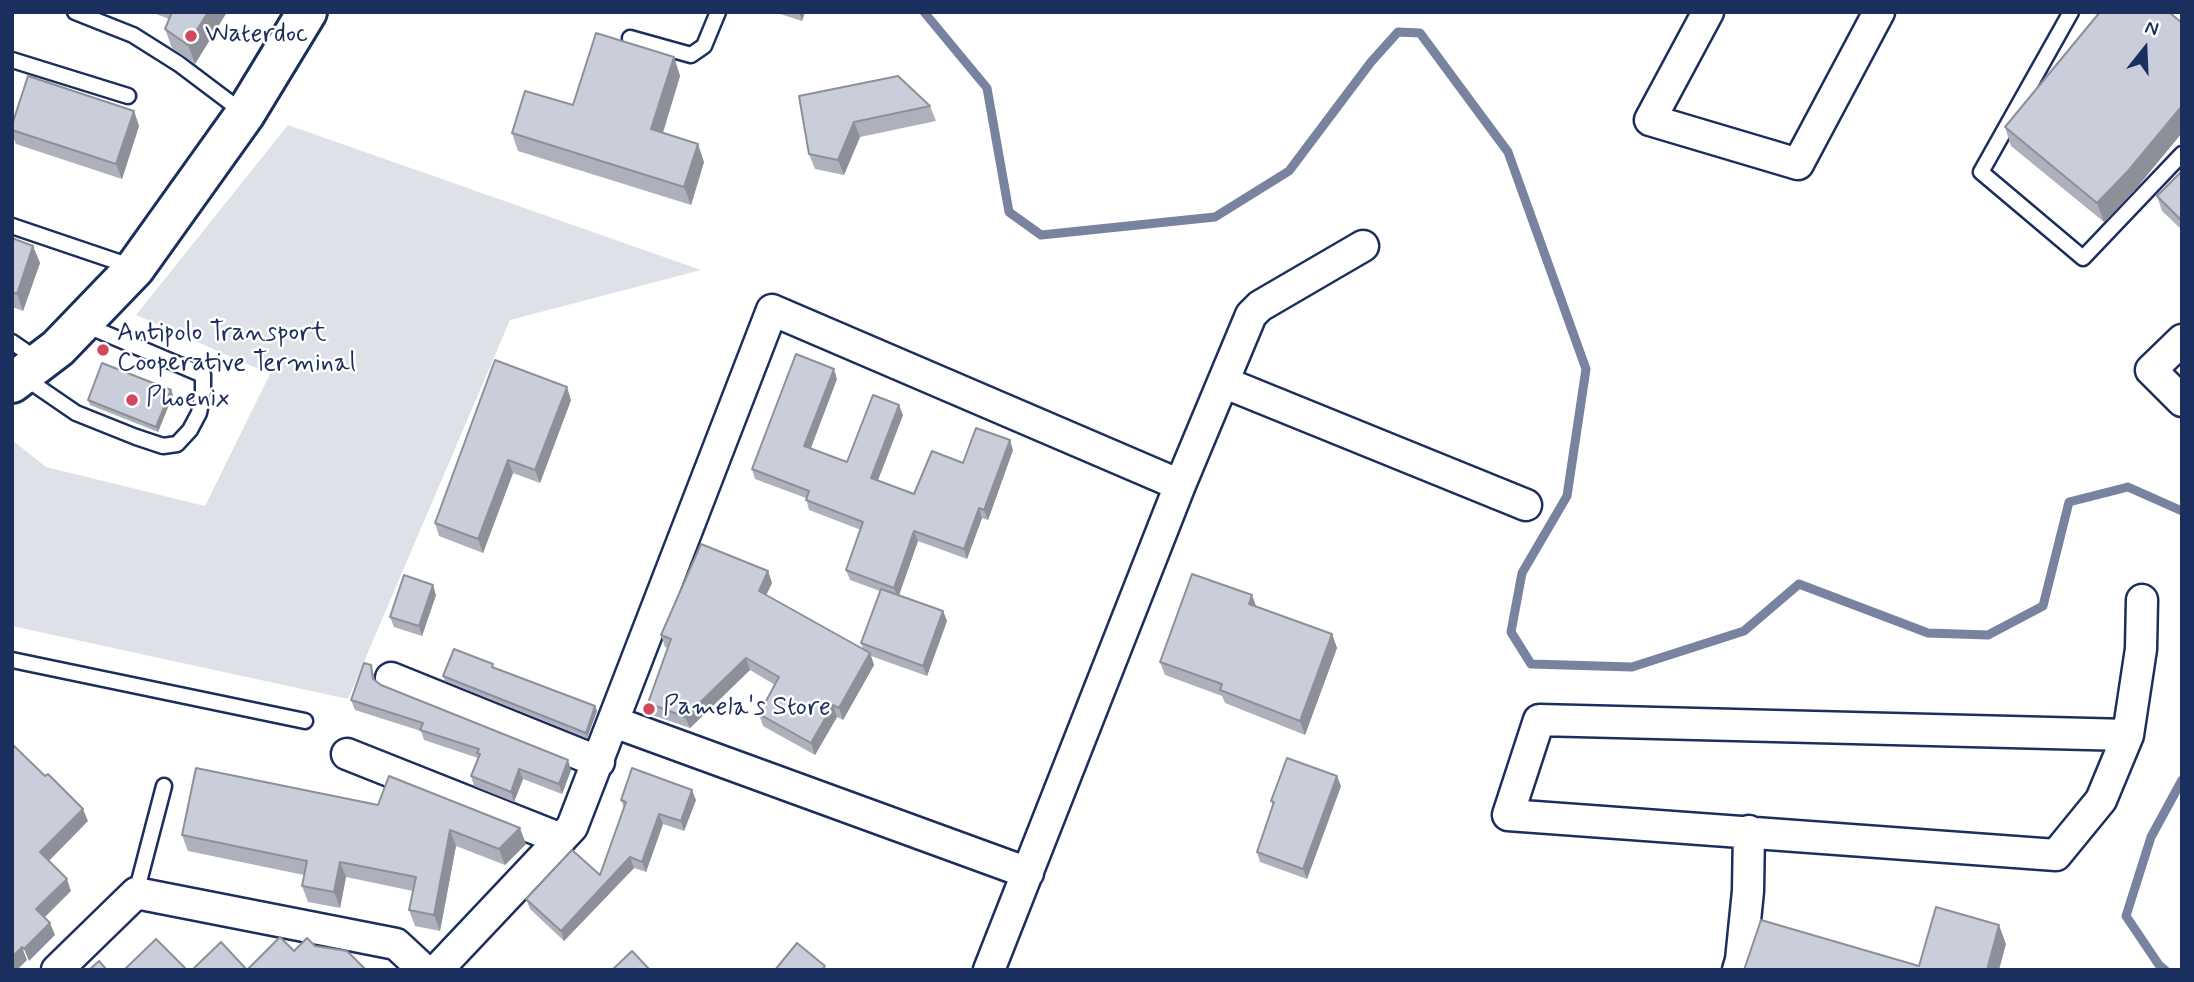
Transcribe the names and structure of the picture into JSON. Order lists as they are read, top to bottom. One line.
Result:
{"places":["Waterdoc","Antipolo Transport Cooperative Terminal","Phoenix","Pamela's Store"],"north":"top"}
